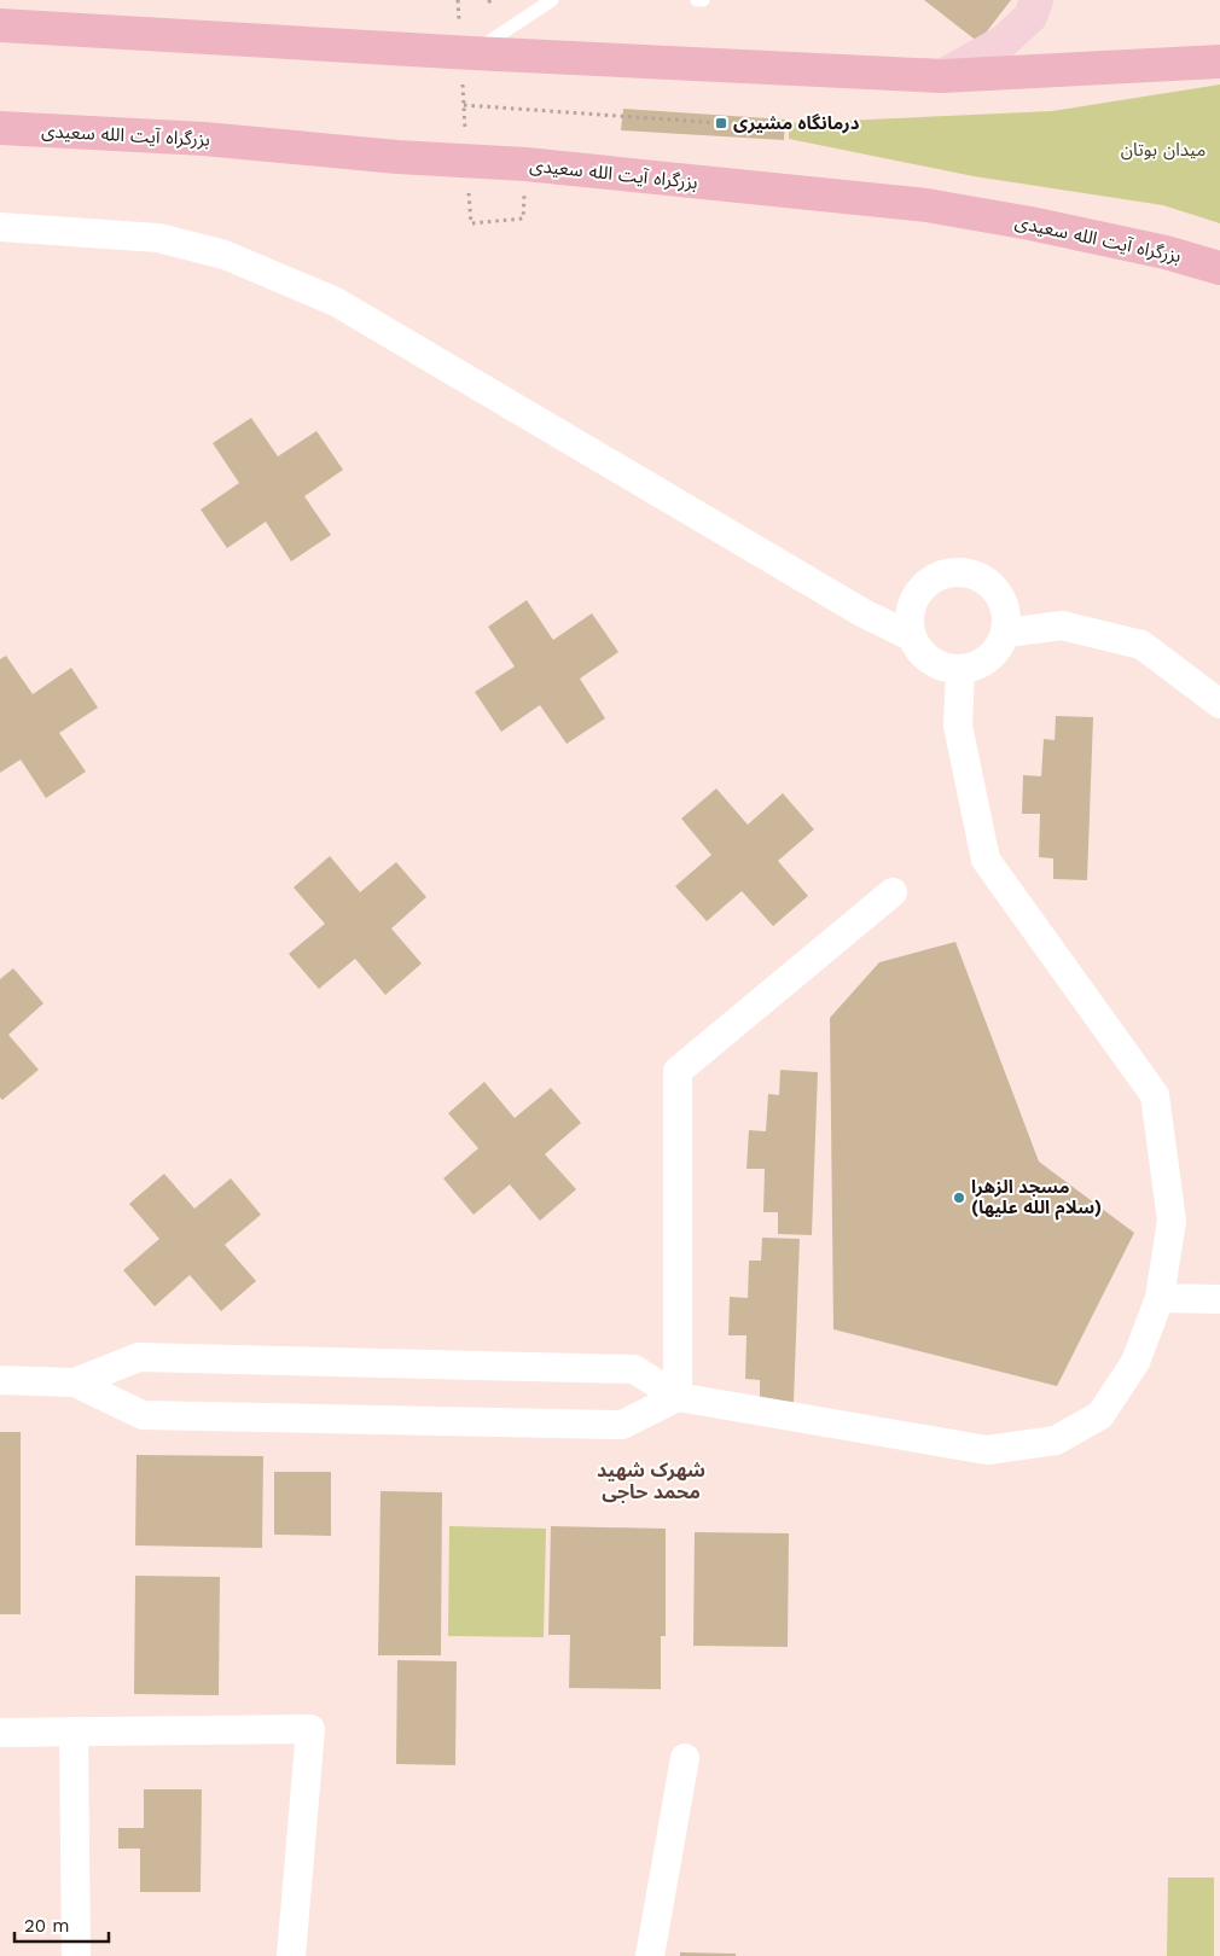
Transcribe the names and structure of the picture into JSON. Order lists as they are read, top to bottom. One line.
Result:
{"streets":{"highway":["بزرگراه آیت الله سعیدی"]},"districts":["شهرک شهید محمد حاجی"],"parks":["میدان بوتان"],"places":{"transit":["درمانگاه مشیری"],"other":["مسجد الزهرا (سلام الله علیها)"]},"scale_bar":"20 m"}
